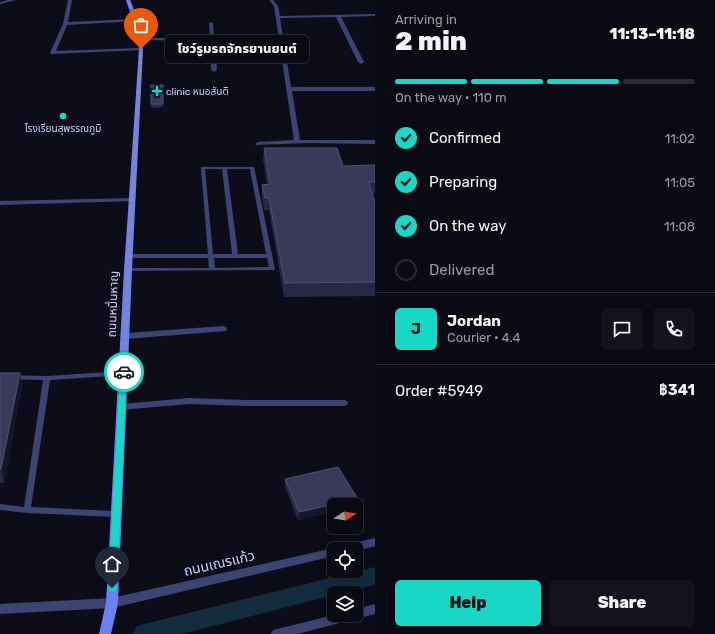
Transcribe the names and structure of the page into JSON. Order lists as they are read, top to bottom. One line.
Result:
{"streets":{"main road":["ถนนหมื่นหาญ"],"street":["ถนนเณรแก้ว"]},"crossings":[["ถนนหมื่นหาญ","ถนนเณรแก้ว"]],"places":{"other":["โชว์รูมรถจักรยานยนต์","โรงเรียนสุพรรณภูมิ"],"health":["clinic หมอสันติ"]},"north":"right","page":{"heading":["2 min","Arriving in","11:13–11:18"],"panel":["Jordan","Courier · 4.4","Order #5949","฿341"],"bubble":"โชว์รูมรถจักรยานยนต์","bar":"On the way · 110 m","list":[["Confirmed","11:02"],["Preparing","11:05"],["On the way","11:08"],"Delivered"],"round":"J","buttons":["Help","Share"]}}
